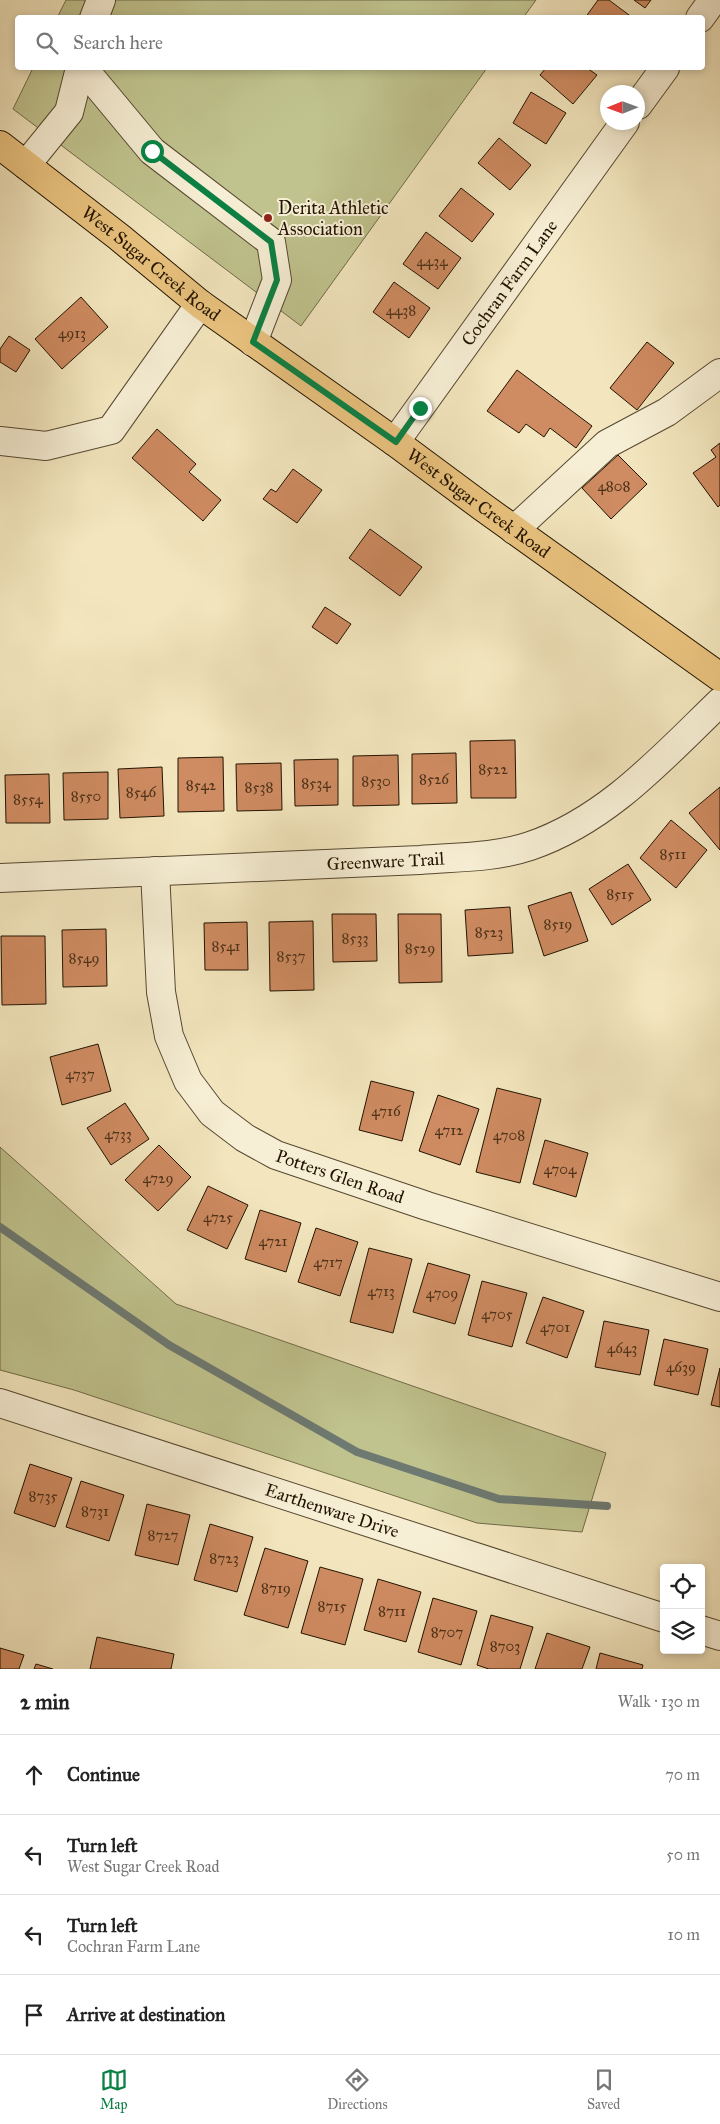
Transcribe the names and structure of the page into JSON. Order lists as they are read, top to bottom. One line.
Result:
{"streets":{"main road":["West Sugar Creek Road"],"street":["Cochran Farm Lane","Greenware Trail","Potters Glen Road","Earthenware Drive"]},"crossings":[["West Sugar Creek Road","Cochran Farm Lane"],["Greenware Trail","Potters Glen Road"]],"places":["Derita Athletic Association"],"house_numbers":["4434","4438","4913","4808","8522","8526","8530","8534","8542","8538","8546","8550","8554","8511","8515","8519","8523","8533","8541","8529","8537","8549","4737","4716","4712","4733","4708","4704","4729","4725","4721","4717","4713","4709","4705","4701","4643","4639","8735","8731","8727","8723","8719","8715","8711","8707","8703"],"north":"left","page":{"search":"Search here","heading":["2 min","Walk · 130 m"],"list":[["Continue","70 m"],["Turn left","West Sugar Creek Road","50 m"],["Turn left","Cochran Farm Lane","10 m"],"Arrive at destination"],"nav":["Map","Directions","Saved"]}}
